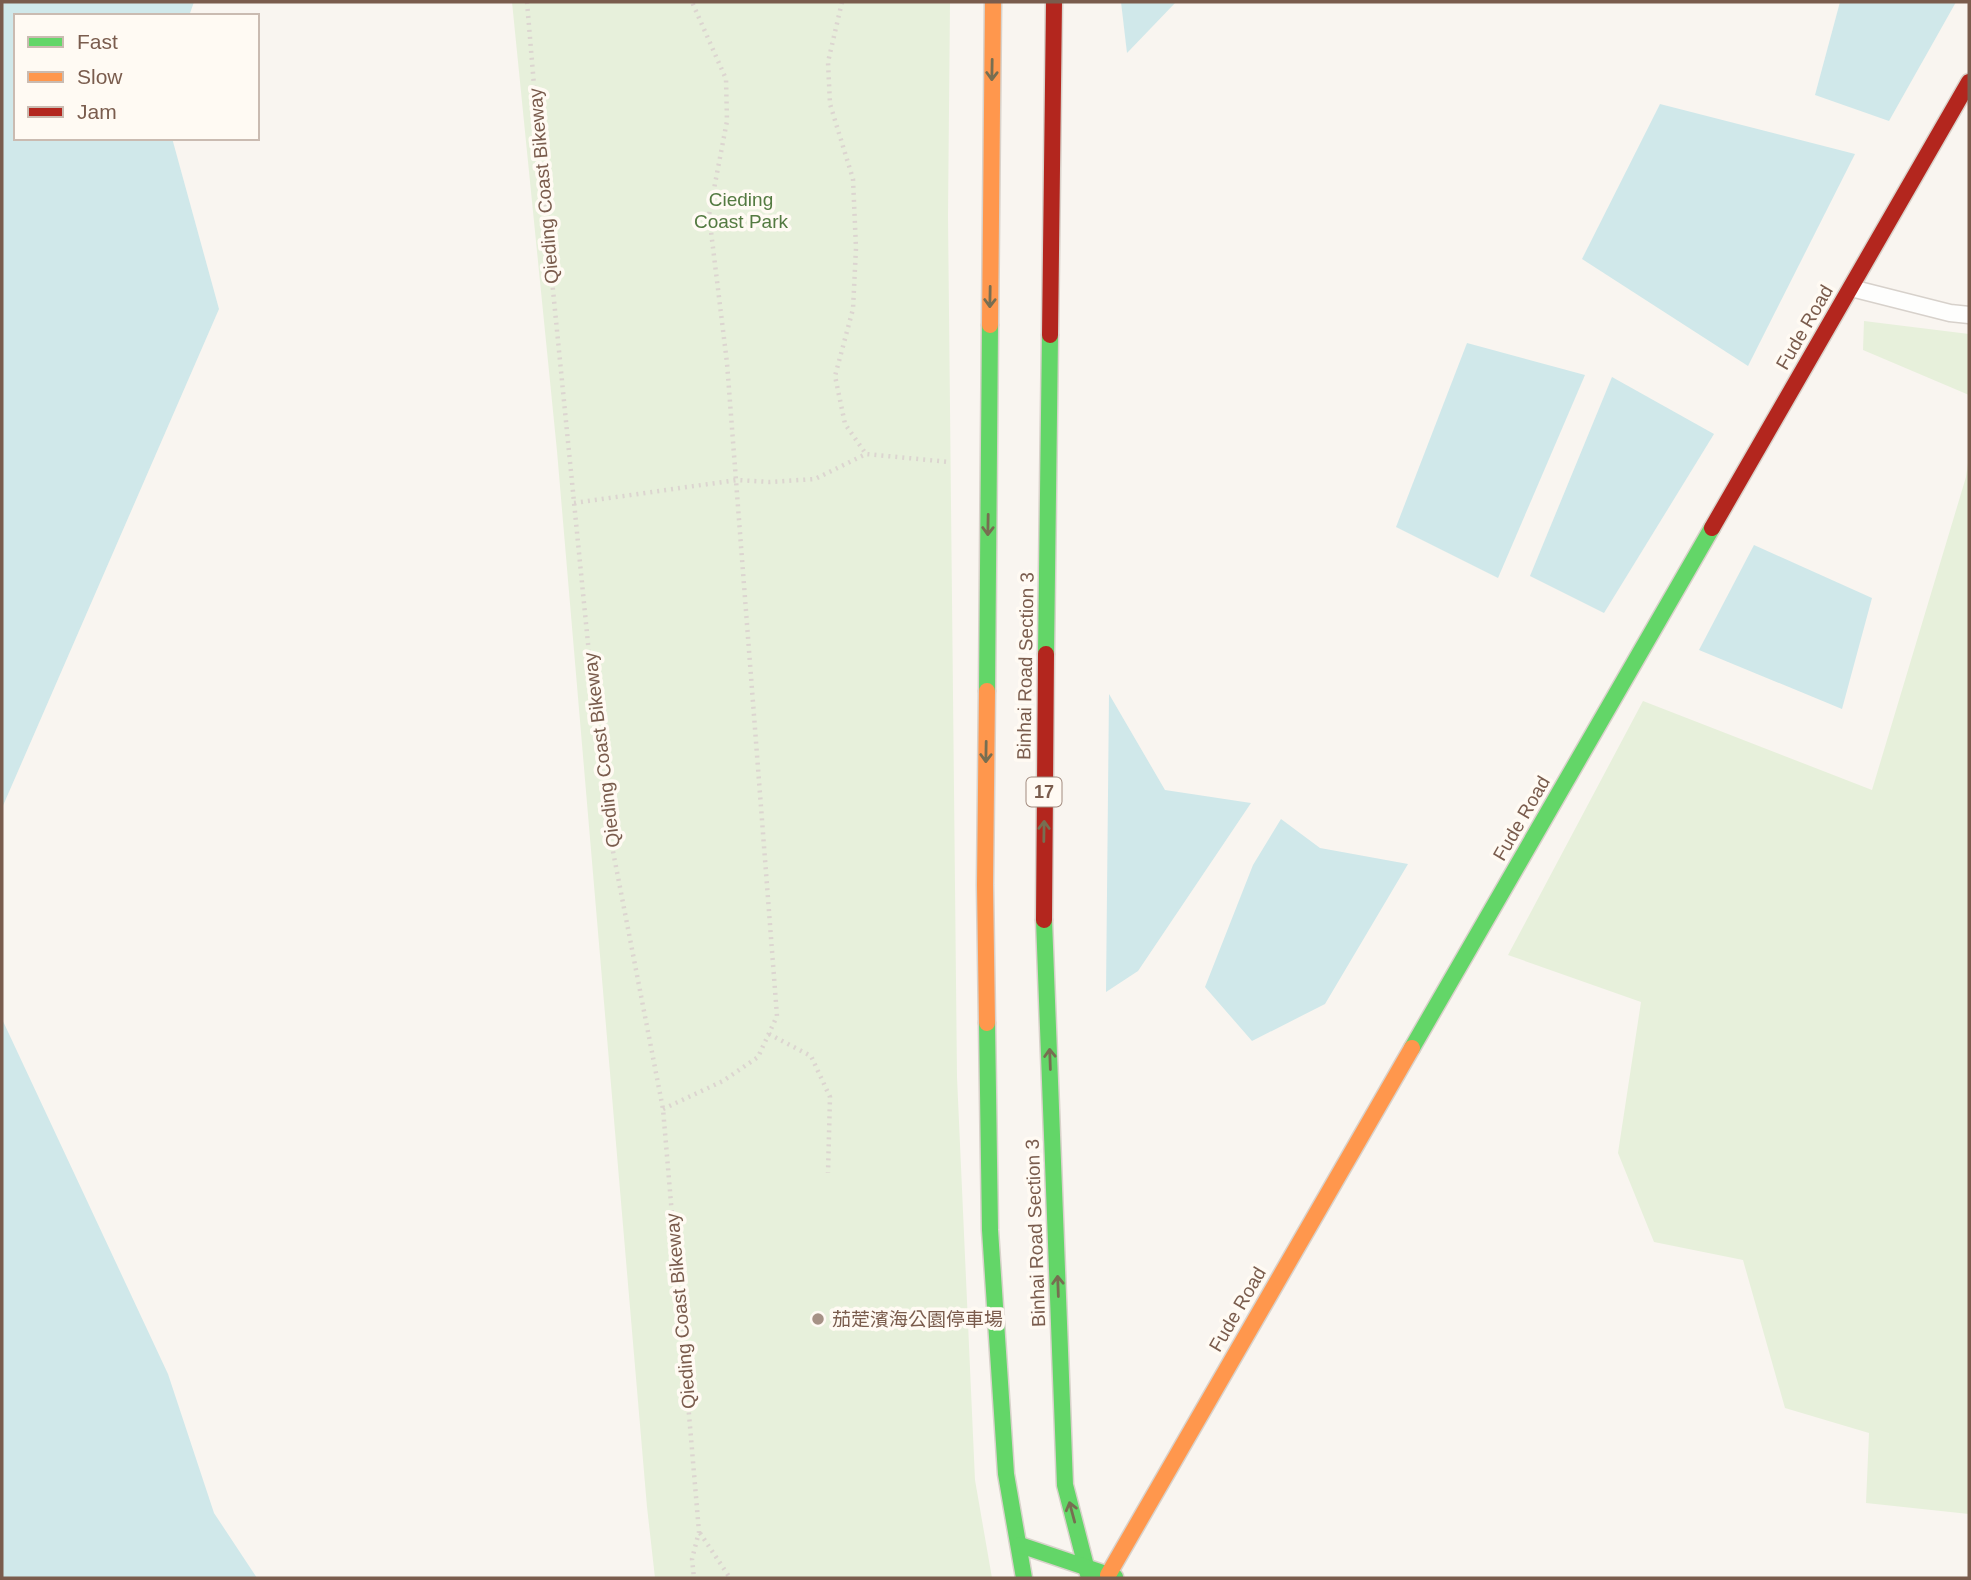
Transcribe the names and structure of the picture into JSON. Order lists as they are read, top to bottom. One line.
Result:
{"streets":{"main road":["Fude Road","Binhai Road Section 3","17"],"path":["Qieding Coast Bikeway"]},"parks":["Cieding Coast Park"],"places":["茄萣濱海公園停車場"],"legend":["Fast","Slow","Jam"]}
